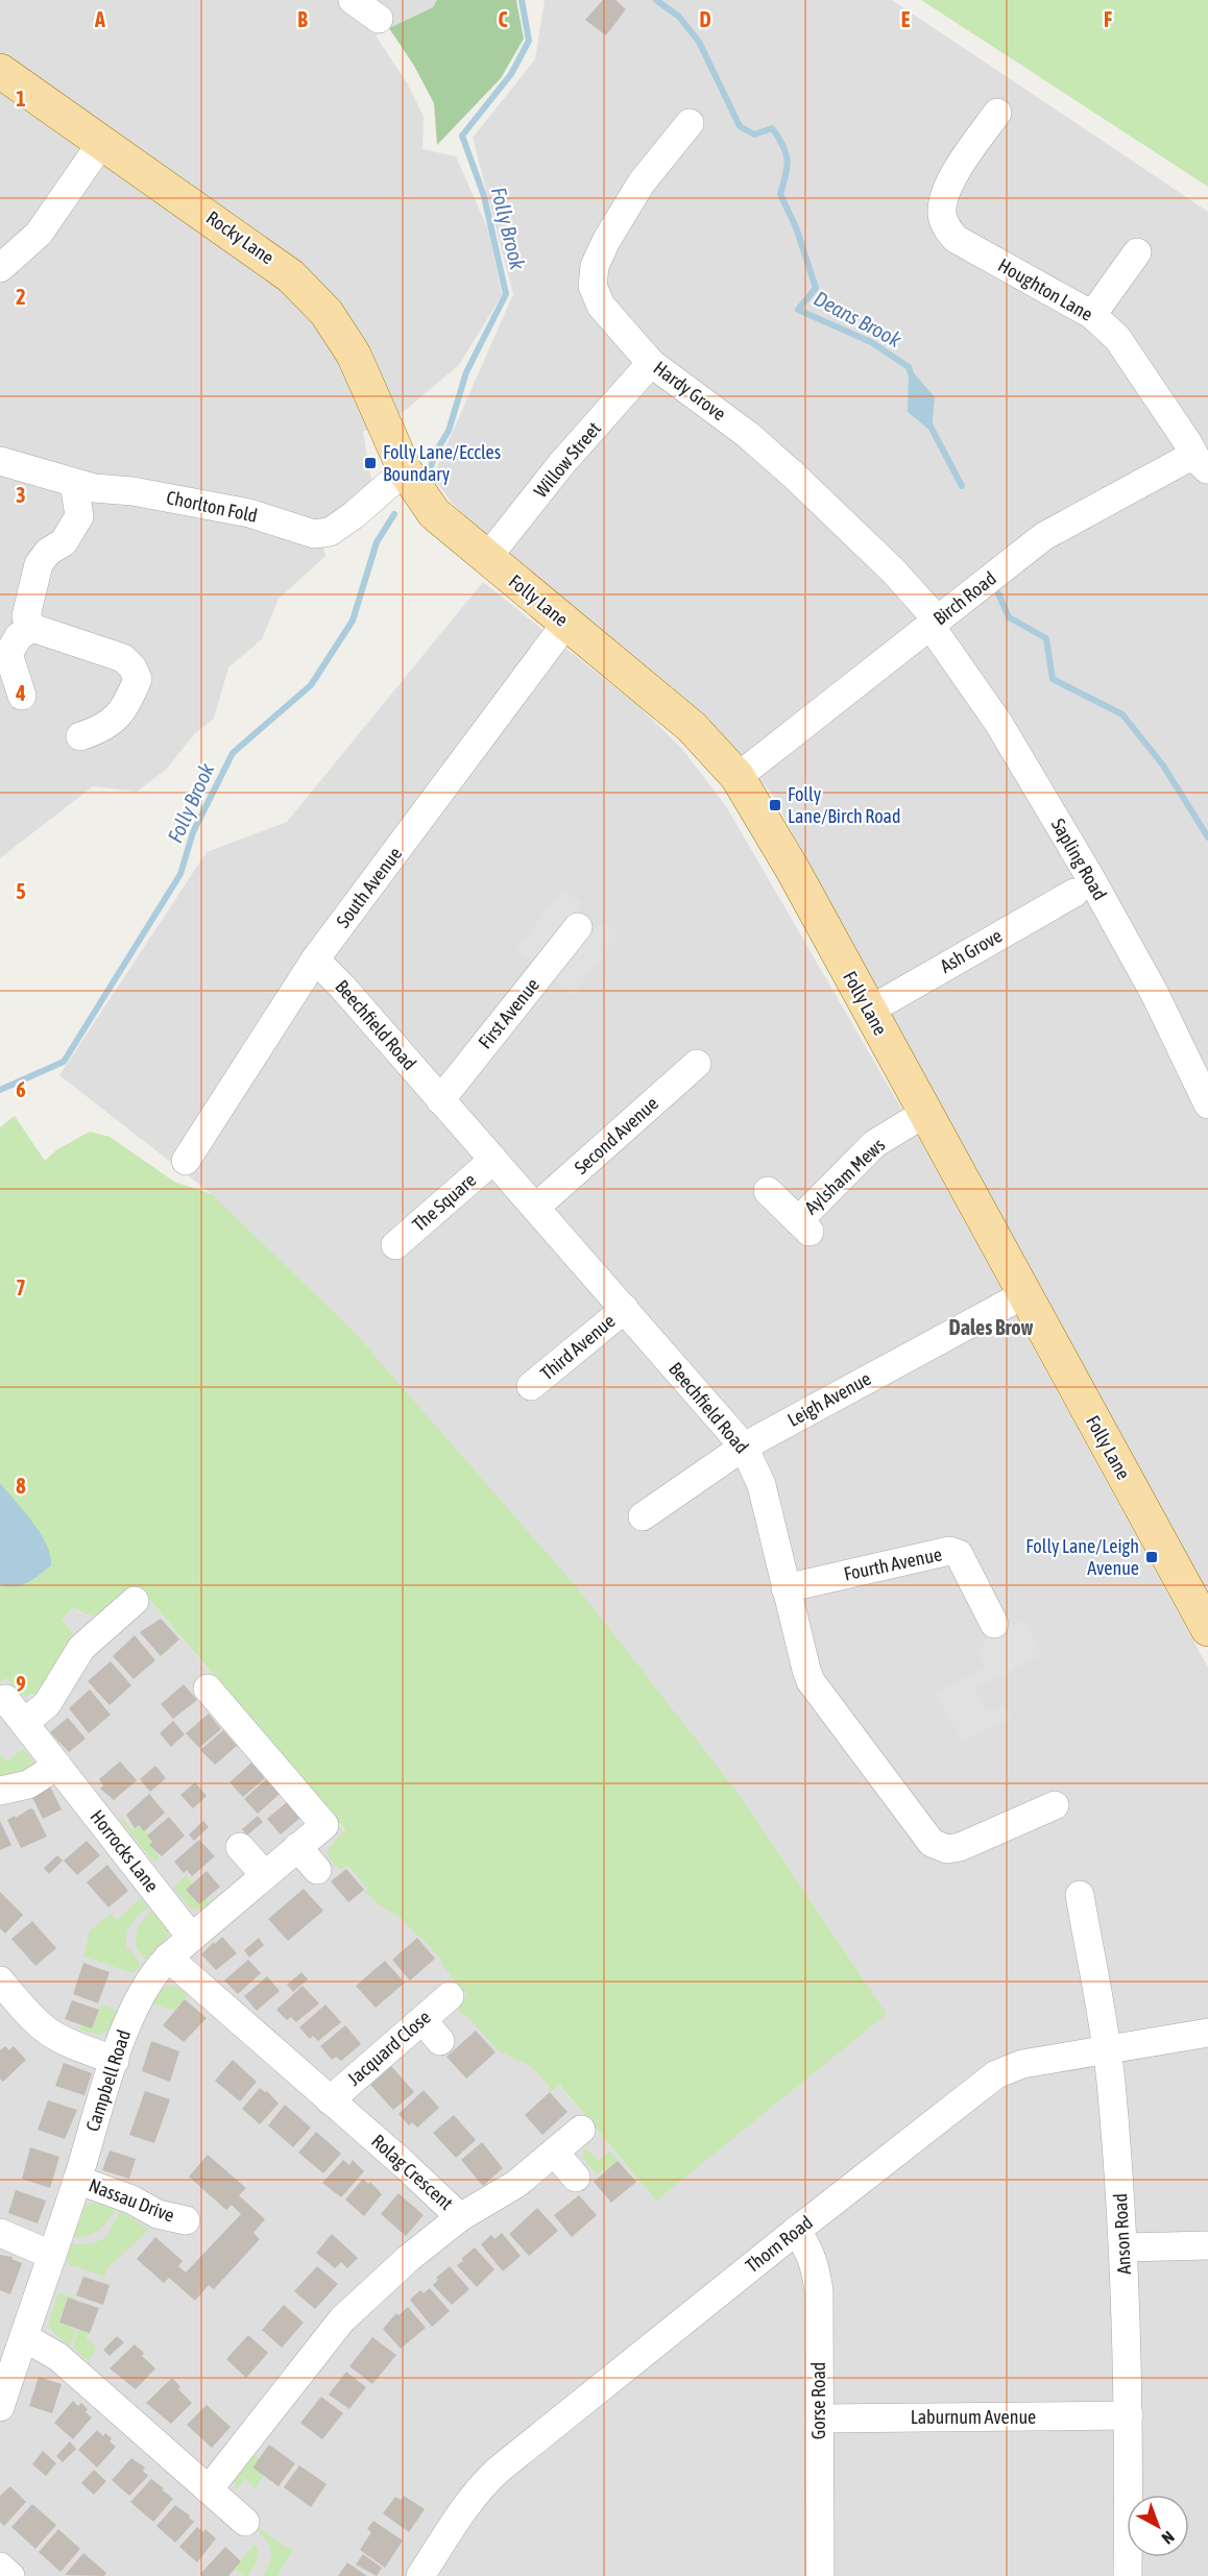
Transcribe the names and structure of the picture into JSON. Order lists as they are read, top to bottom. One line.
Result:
{"streets":{"main road":["Rocky Lane","Folly Lane"],"street":["Houghton Lane","Hardy Grove","Willow Street","Chorlton Fold","Birch Road","Sapling Road","South Avenue","Ash Grove","First Avenue","Beechfield Road","Second Avenue","Aylsham Mews","The Square","Third Avenue","Leigh Avenue","Fourth Avenue","Horrocks Lane","Jacquard Close","Campbell Road","Rolag Crescent","Nassau Drive","Anson Road","Thorn Road","Gorse Road","Laburnum Avenue"]},"crossings":[["Rocky Lane","Chorlton Fold"],["Rocky Lane","Folly Lane"],["Houghton Lane","Birch Road"],["Hardy Grove","Willow Street"],["Hardy Grove","Birch Road"],["Hardy Grove","Sapling Road"],["Willow Street","Folly Lane"],["Chorlton Fold","Folly Lane"],["Birch Road","Folly Lane"],["Birch Road","Sapling Road"],["Folly Lane","South Avenue"],["Folly Lane","Ash Grove"],["Folly Lane","Aylsham Mews"],["Folly Lane","Leigh Avenue"],["South Avenue","Beechfield Road"],["First Avenue","Beechfield Road"],["Beechfield Road","Second Avenue"],["Beechfield Road","The Square"],["Beechfield Road","Third Avenue"],["Beechfield Road","Leigh Avenue"],["Beechfield Road","Fourth Avenue"],["Horrocks Lane","Campbell Road"],["Jacquard Close","Rolag Crescent"],["Campbell Road","Rolag Crescent"],["Campbell Road","Nassau Drive"],["Anson Road","Thorn Road"],["Anson Road","Laburnum Avenue"],["Thorn Road","Gorse Road"],["Gorse Road","Laburnum Avenue"]],"districts":["Dales Brow"],"water":["Folly Brook","Deans Brook"],"places":{"transit":["Folly Lane/Eccles Boundary","Folly Lane/Birch Road","Folly Lane/Leigh Avenue"]},"north":"bottom right","grid":{"columns":["A","B","C","D","E","F"],"rows":["1","2","3","4","5","6","7","8","9"]}}
